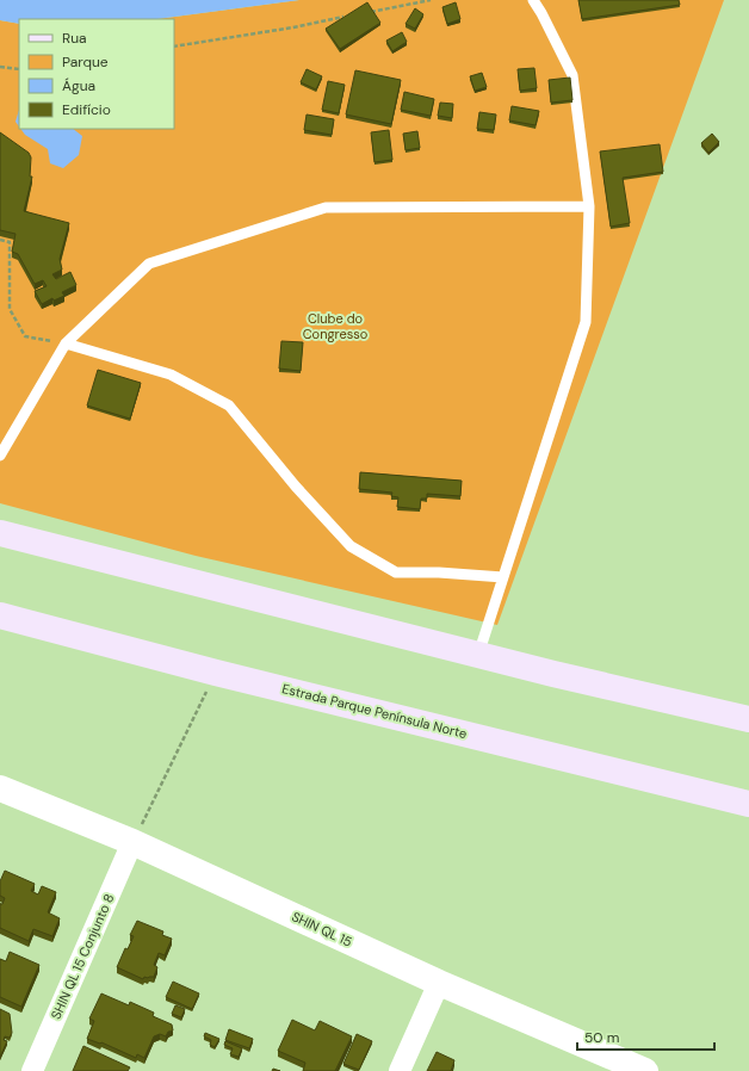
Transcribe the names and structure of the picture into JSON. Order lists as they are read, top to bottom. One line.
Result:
{"streets":{"main road":["Estrada Parque Península Norte"],"street":["SHIN QL 15","SHIN QL 15 Conjunto 8"]},"crossings":[["SHIN QL 15","SHIN QL 15 Conjunto 8"]],"parks":["Clube do Congresso"],"legend":["Rua","Parque","Água","Edifício"],"scale_bar":"50 m"}
